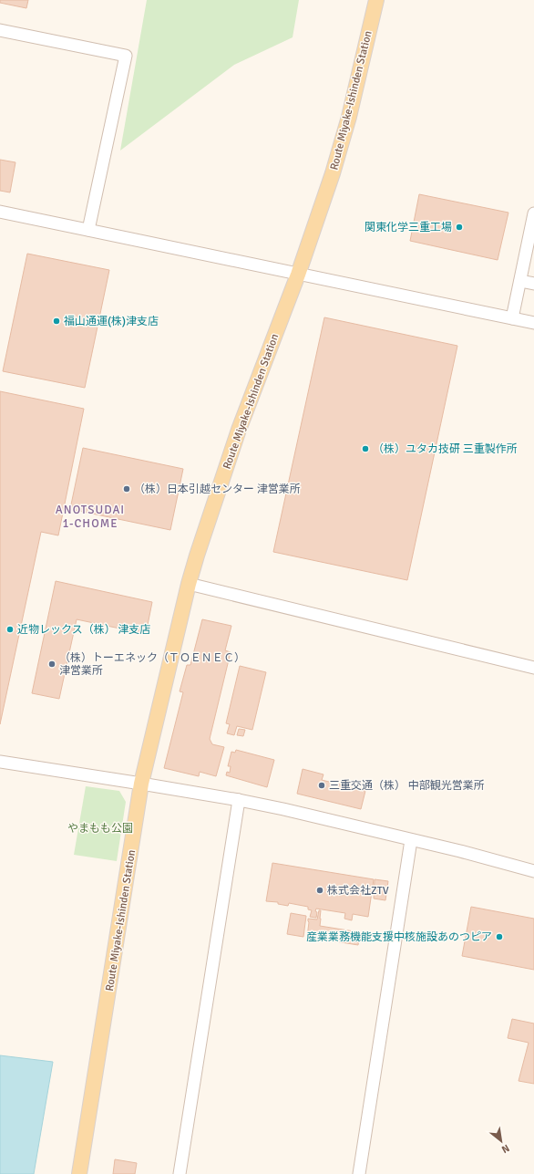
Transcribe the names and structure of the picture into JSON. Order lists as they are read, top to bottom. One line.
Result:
{"streets":{"main road":["Route Miyake-Ishinden Station"]},"districts":["ANOTSUDAI 1-CHOME"],"parks":["やまもも公園"],"places":["関東化学三重工場","福山通運(株)津支店","（株）ユタカ技研 三重製作所","（株）日本引越センター 津営業所","近物レックス（株） 津支店","（株）トーエネック（ＴＯＥＮＥＣ） 津営業所","三重交通（株） 中部観光営業所","株式会社ZTV","産業業務機能支援中核施設あのつピア"],"north":"bottom right"}
